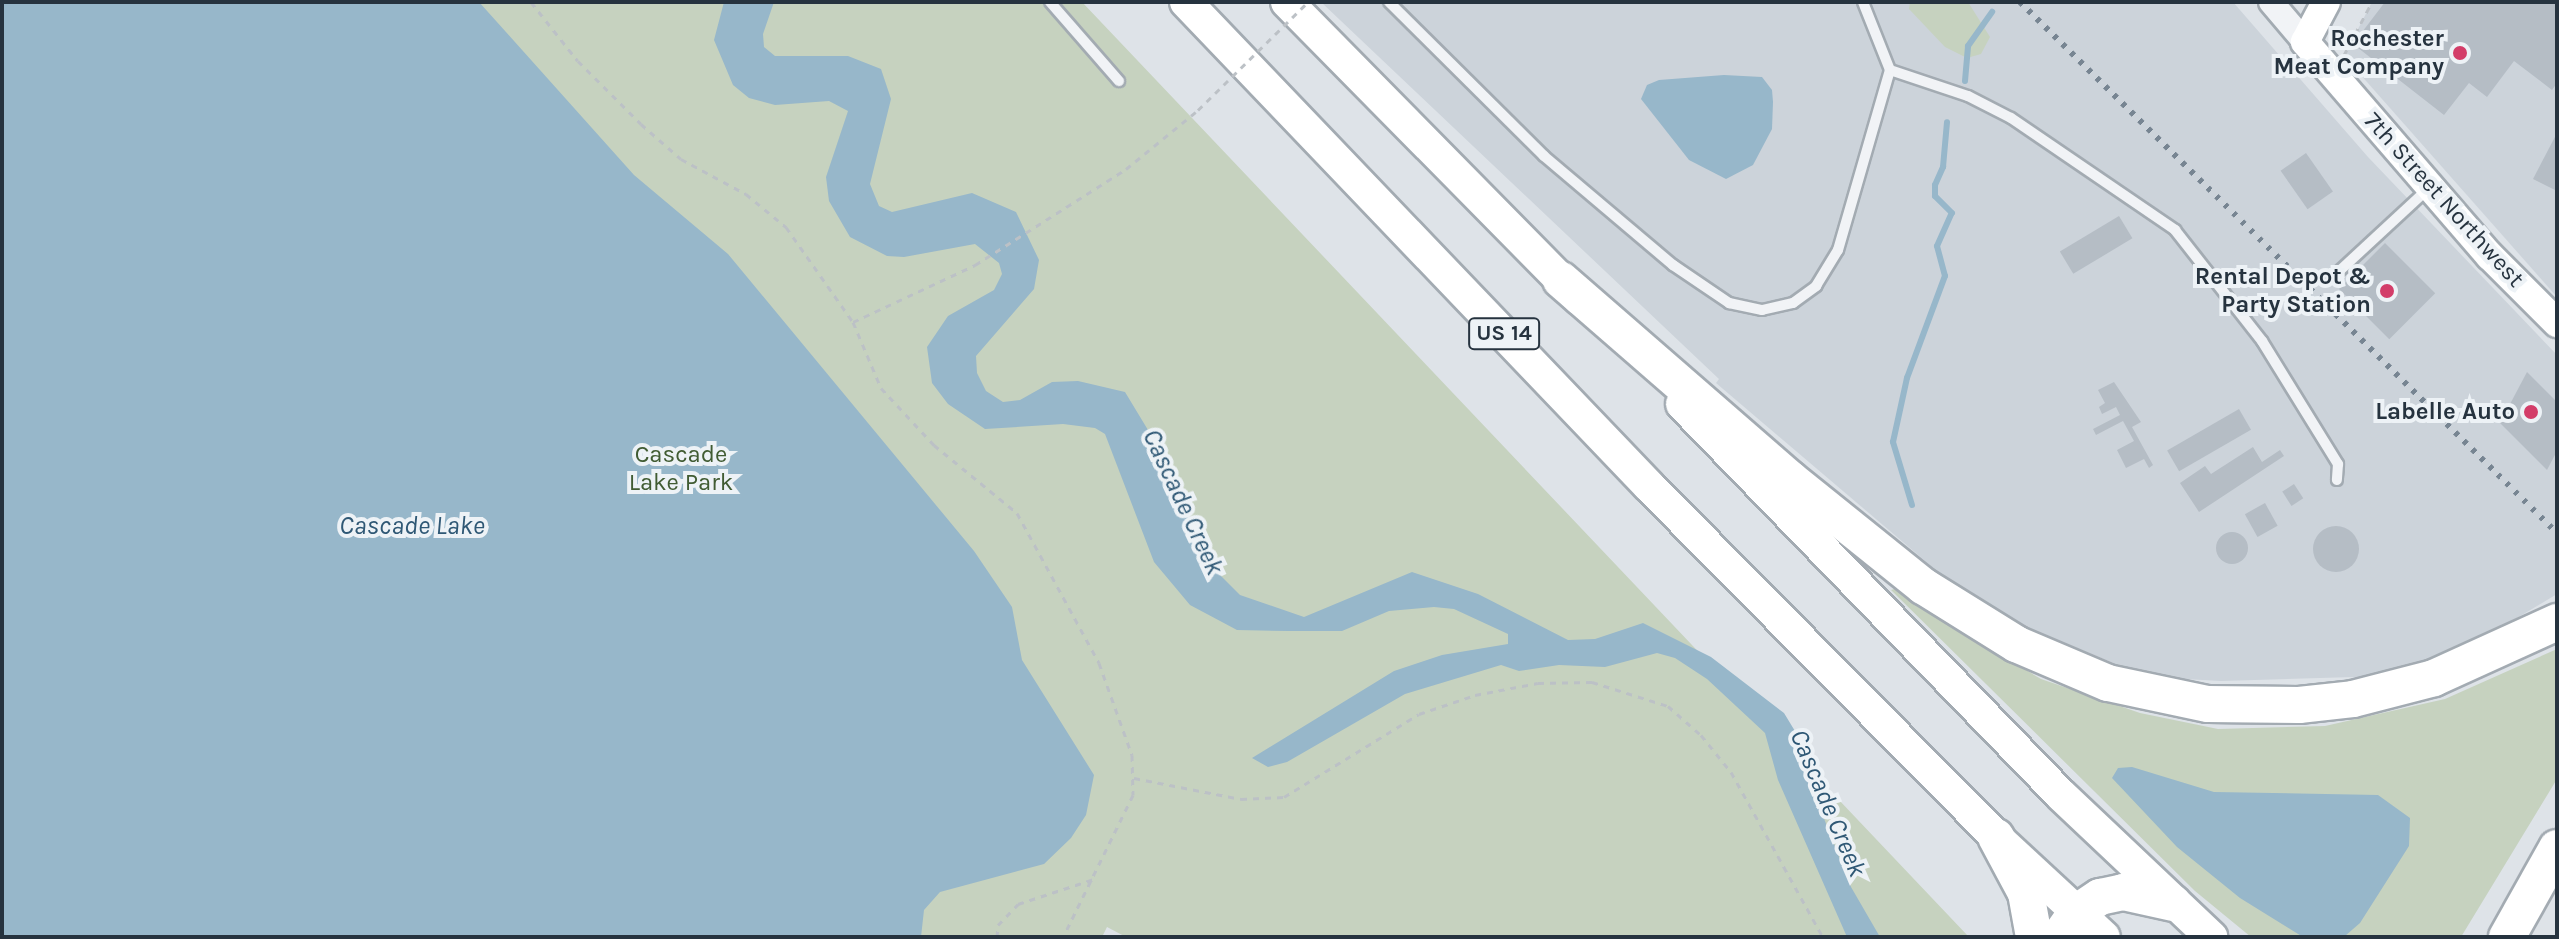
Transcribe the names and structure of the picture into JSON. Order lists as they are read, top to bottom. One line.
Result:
{"streets":{"highway":["US 14"],"main road":["7th Street Northwest"]},"water":["Cascade Creek","Cascade Lake"],"parks":["Cascade Lake Park"],"places":["Rochester Meat Company","Rental Depot & Party Station","Labelle Auto"]}
